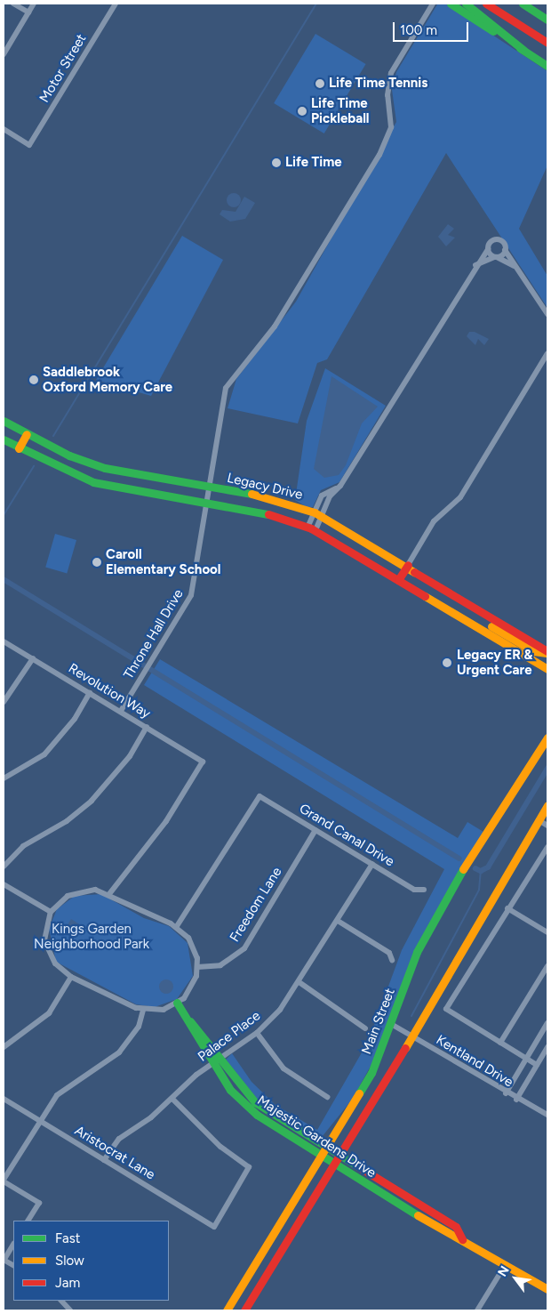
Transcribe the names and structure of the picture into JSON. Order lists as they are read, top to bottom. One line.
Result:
{"streets":{"main road":["Legacy Drive","Main Street","Majestic Gardens Drive"],"street":["Motor Street","Throne Hall Drive","Revolution Way","Grand Canal Drive","Freedom Lane","Palace Place","Kentland Drive","Aristocrat Lane"]},"crossings":[["Legacy Drive","Throne Hall Drive"],["Throne Hall Drive","Revolution Way"],["Revolution Way","Grand Canal Drive"],["Revolution Way","Freedom Lane"],["Revolution Way","Majestic Gardens Drive"],["Grand Canal Drive","Freedom Lane"],["Grand Canal Drive","Palace Place"],["Grand Canal Drive","Majestic Gardens Drive"],["Freedom Lane","Majestic Gardens Drive"],["Main Street","Kentland Drive"],["Main Street","Majestic Gardens Drive"],["Palace Place","Majestic Gardens Drive"],["Palace Place","Aristocrat Lane"]],"parks":["Kings Garden Neighborhood Park"],"places":["Life Time Tennis","Life Time Pickleball","Life Time","Saddlebrook Oxford Memory Care","Caroll Elementary School","Legacy ER & Urgent Care"],"legend":["Fast","Slow","Jam"],"scale_bar":"100 m","north":"top left"}
